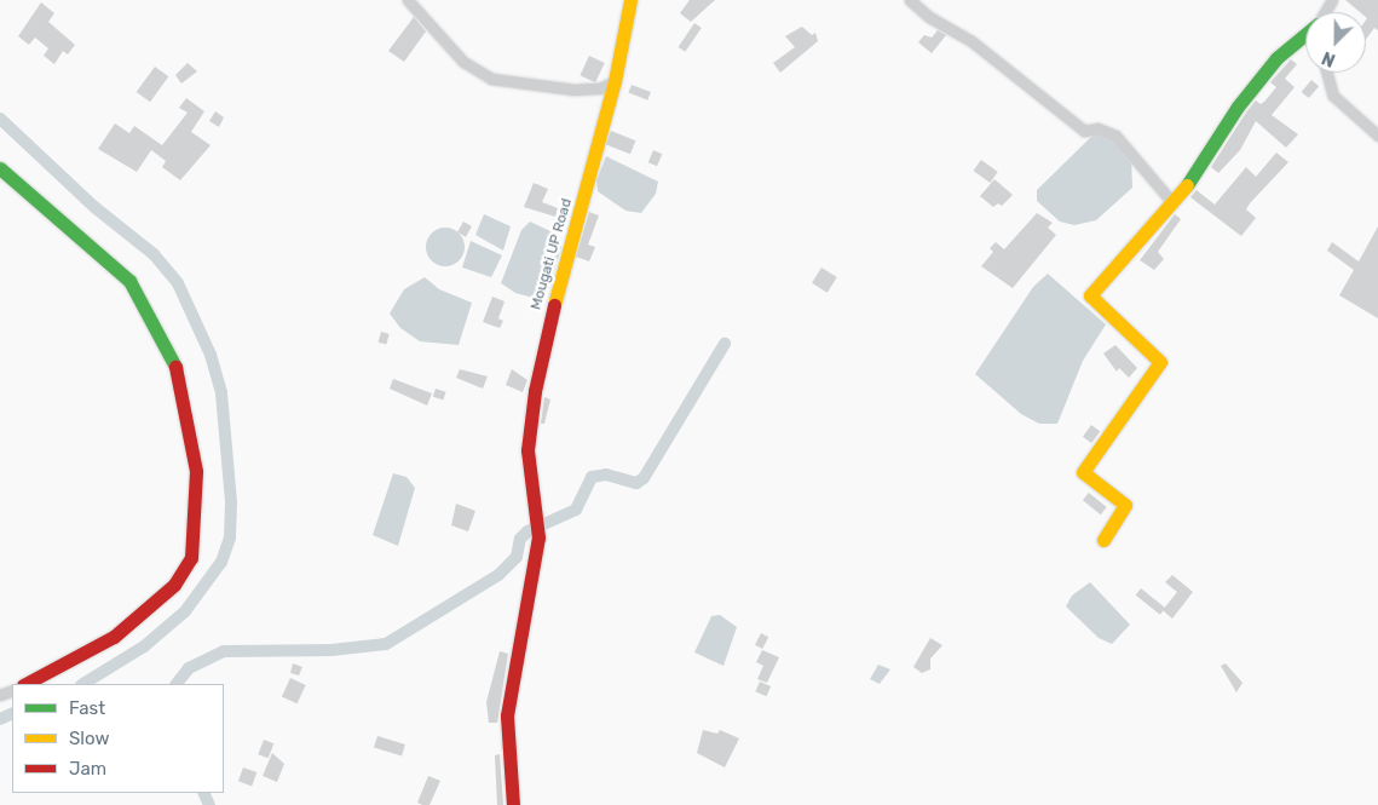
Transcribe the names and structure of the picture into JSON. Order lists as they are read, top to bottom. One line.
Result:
{"streets":{"street":["Mougati UP Road"]},"legend":["Fast","Slow","Jam"],"north":"bottom left"}
